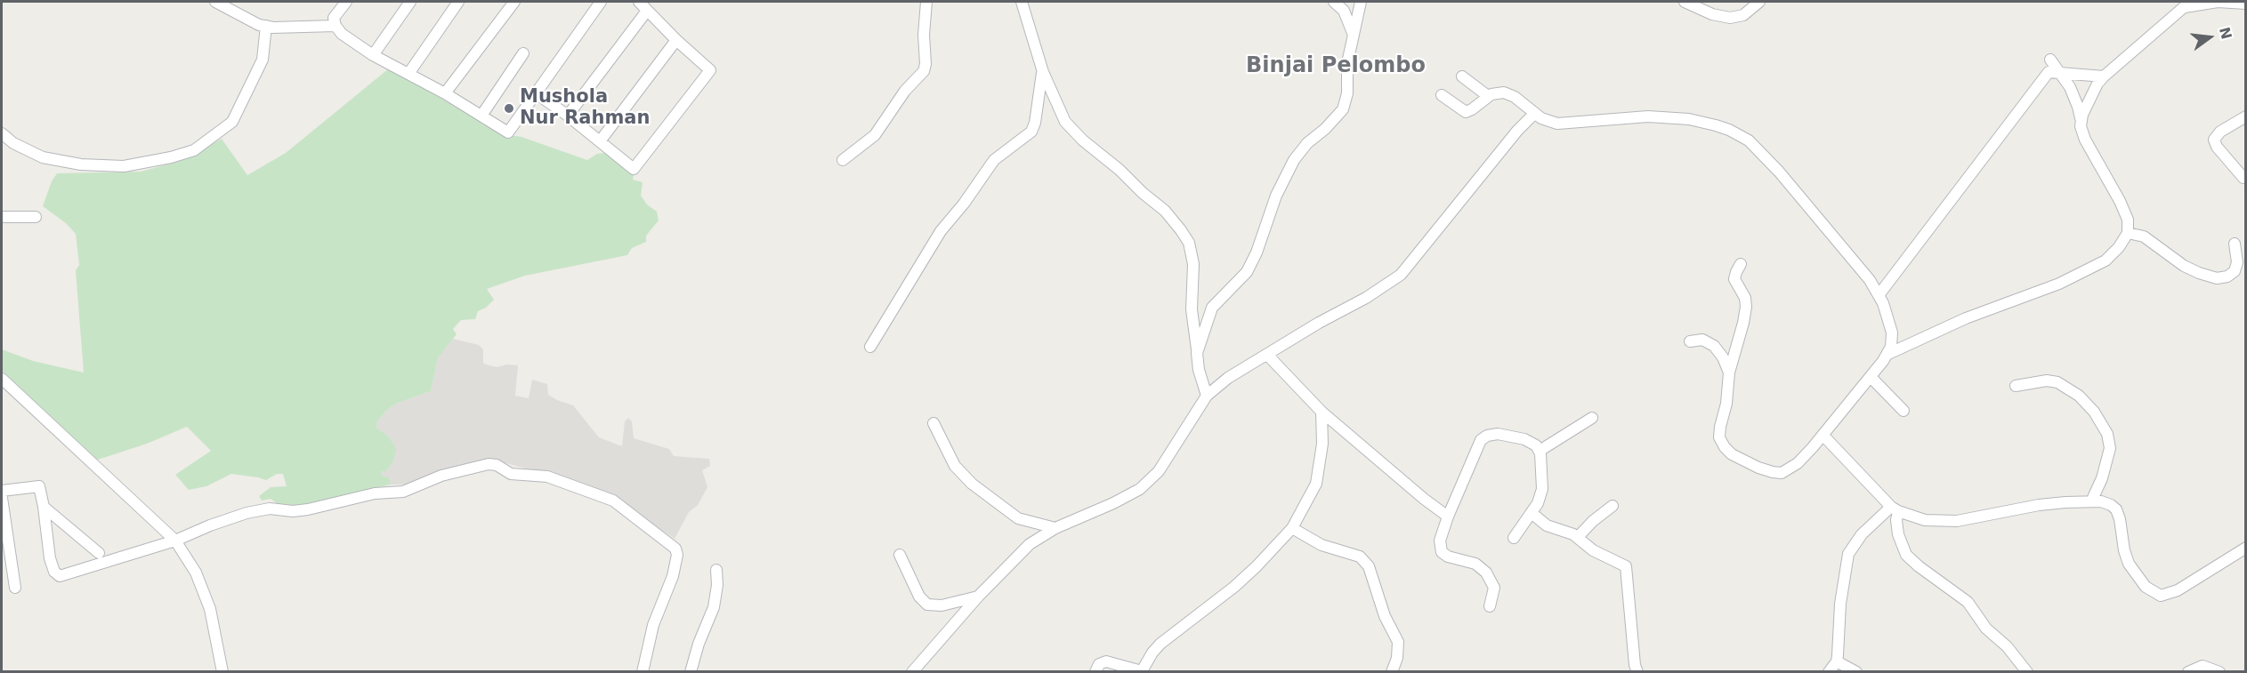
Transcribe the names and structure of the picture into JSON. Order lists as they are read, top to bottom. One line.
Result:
{"districts":["Binjai Pelombo"],"places":["Mushola Nur Rahman"],"north":"right"}
